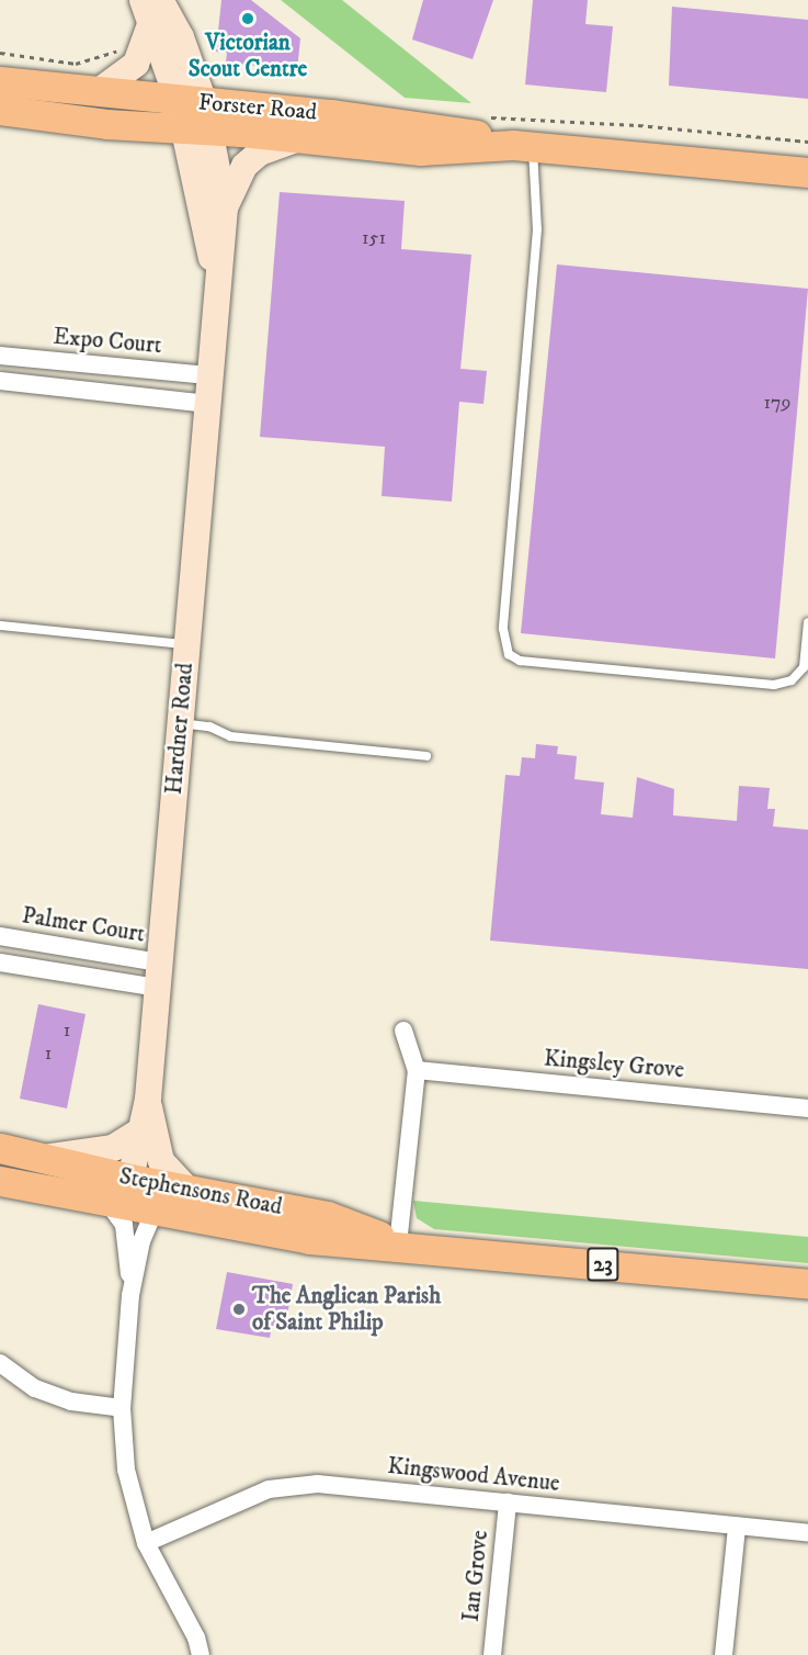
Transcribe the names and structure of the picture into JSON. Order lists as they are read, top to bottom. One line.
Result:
{"streets":{"main road":["Forster Road","Stephensons Road","23"],"street":["Expo Court","Hardner Road","Palmer Court","Kingsley Grove","Kingswood Avenue","Ian Grove"]},"crossings":[["Forster Road","Hardner Road"],["Expo Court","Hardner Road"],["Hardner Road","Palmer Court"],["Hardner Road","Stephensons Road"],["Kingswood Avenue","Ian Grove"]],"places":["Victorian Scout Centre","The Anglican Parish of Saint Philip"],"house_numbers":["151","179","1","1"]}
